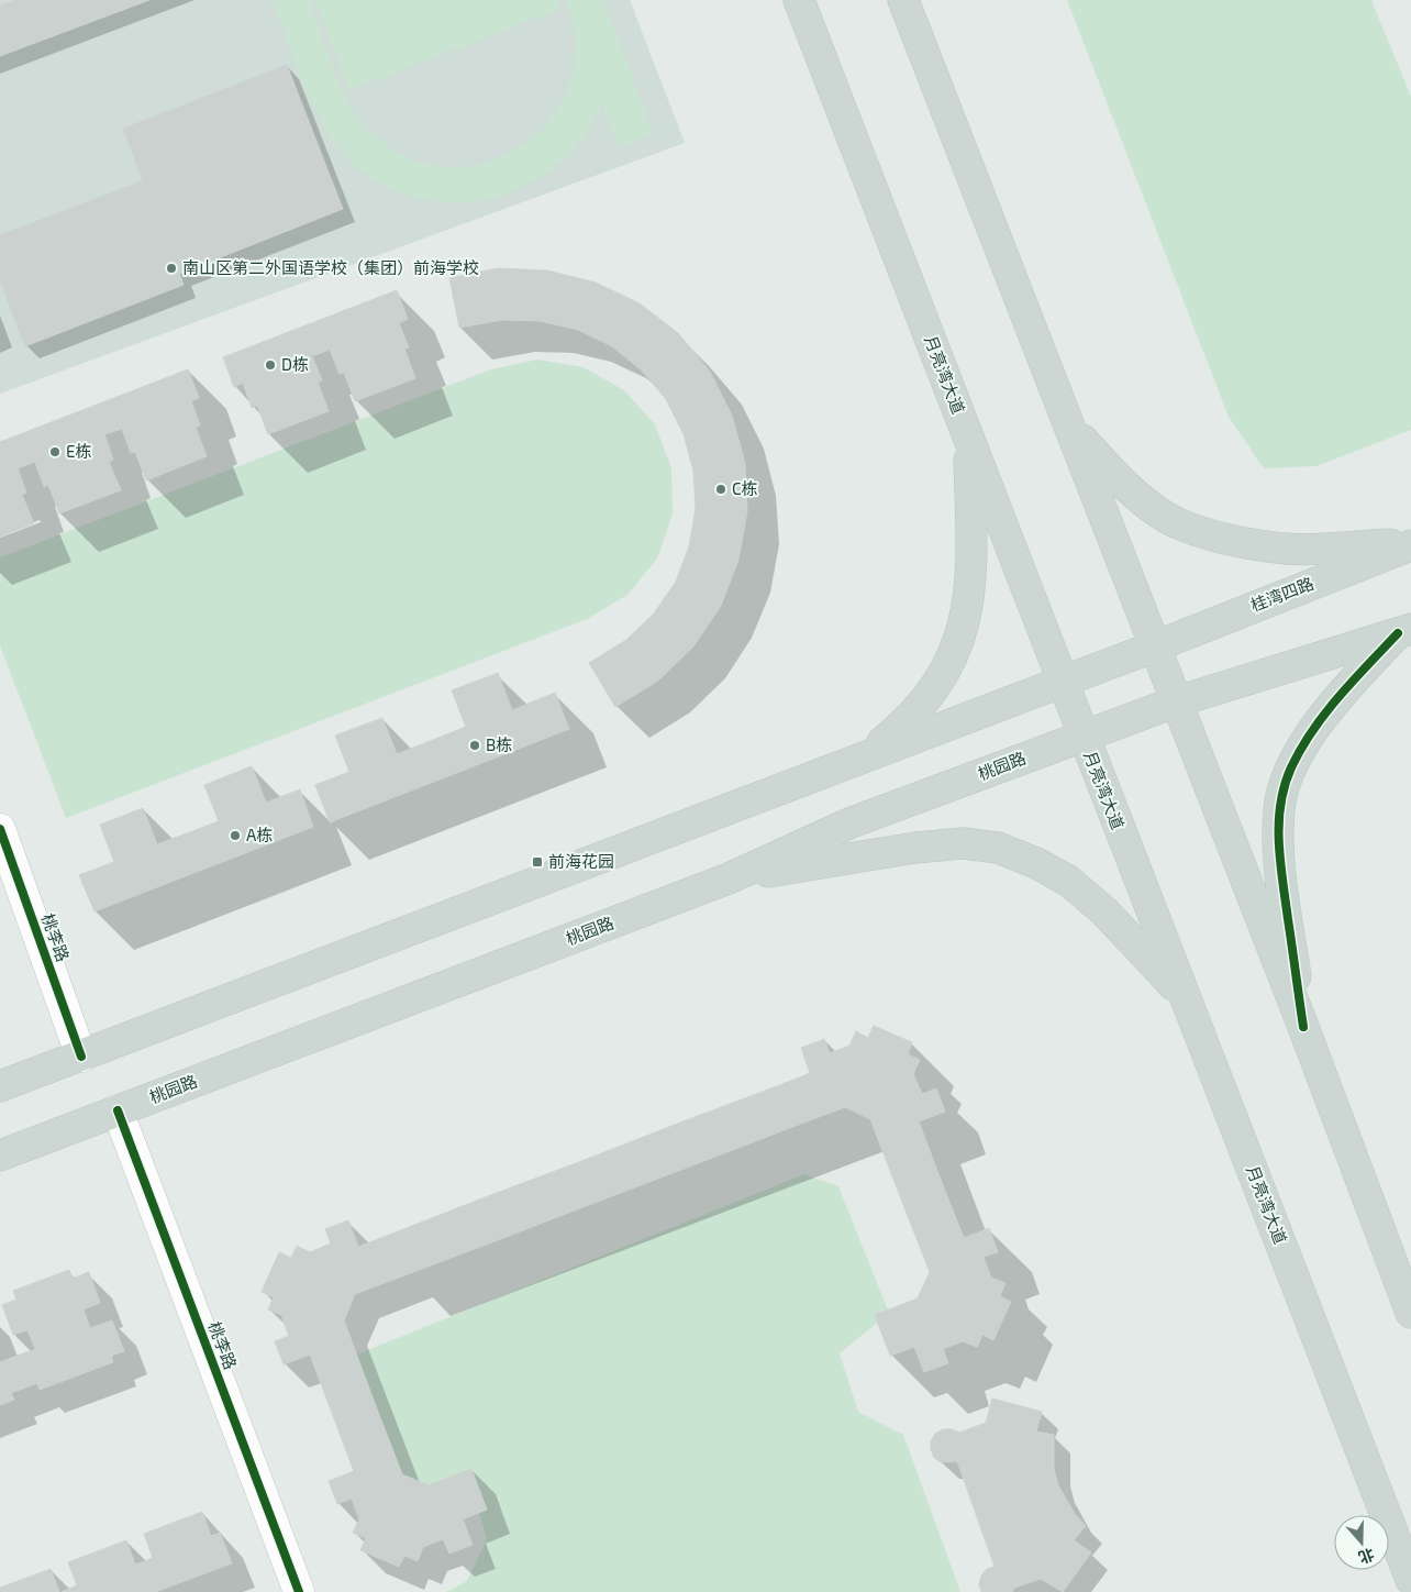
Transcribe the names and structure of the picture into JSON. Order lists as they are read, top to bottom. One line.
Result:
{"streets":{"main road":["月亮湾大道","桂湾四路","桃园路"],"street":["桃李路"]},"crossings":[["月亮湾大道","桃园路"],["桃园路","桃李路"]],"places":{"other":["南山区第二外国语学校（集团）前海学校","D栋","E栋","C栋","B栋","A栋"],"transit":["前海花园"]},"north":"bottom"}
